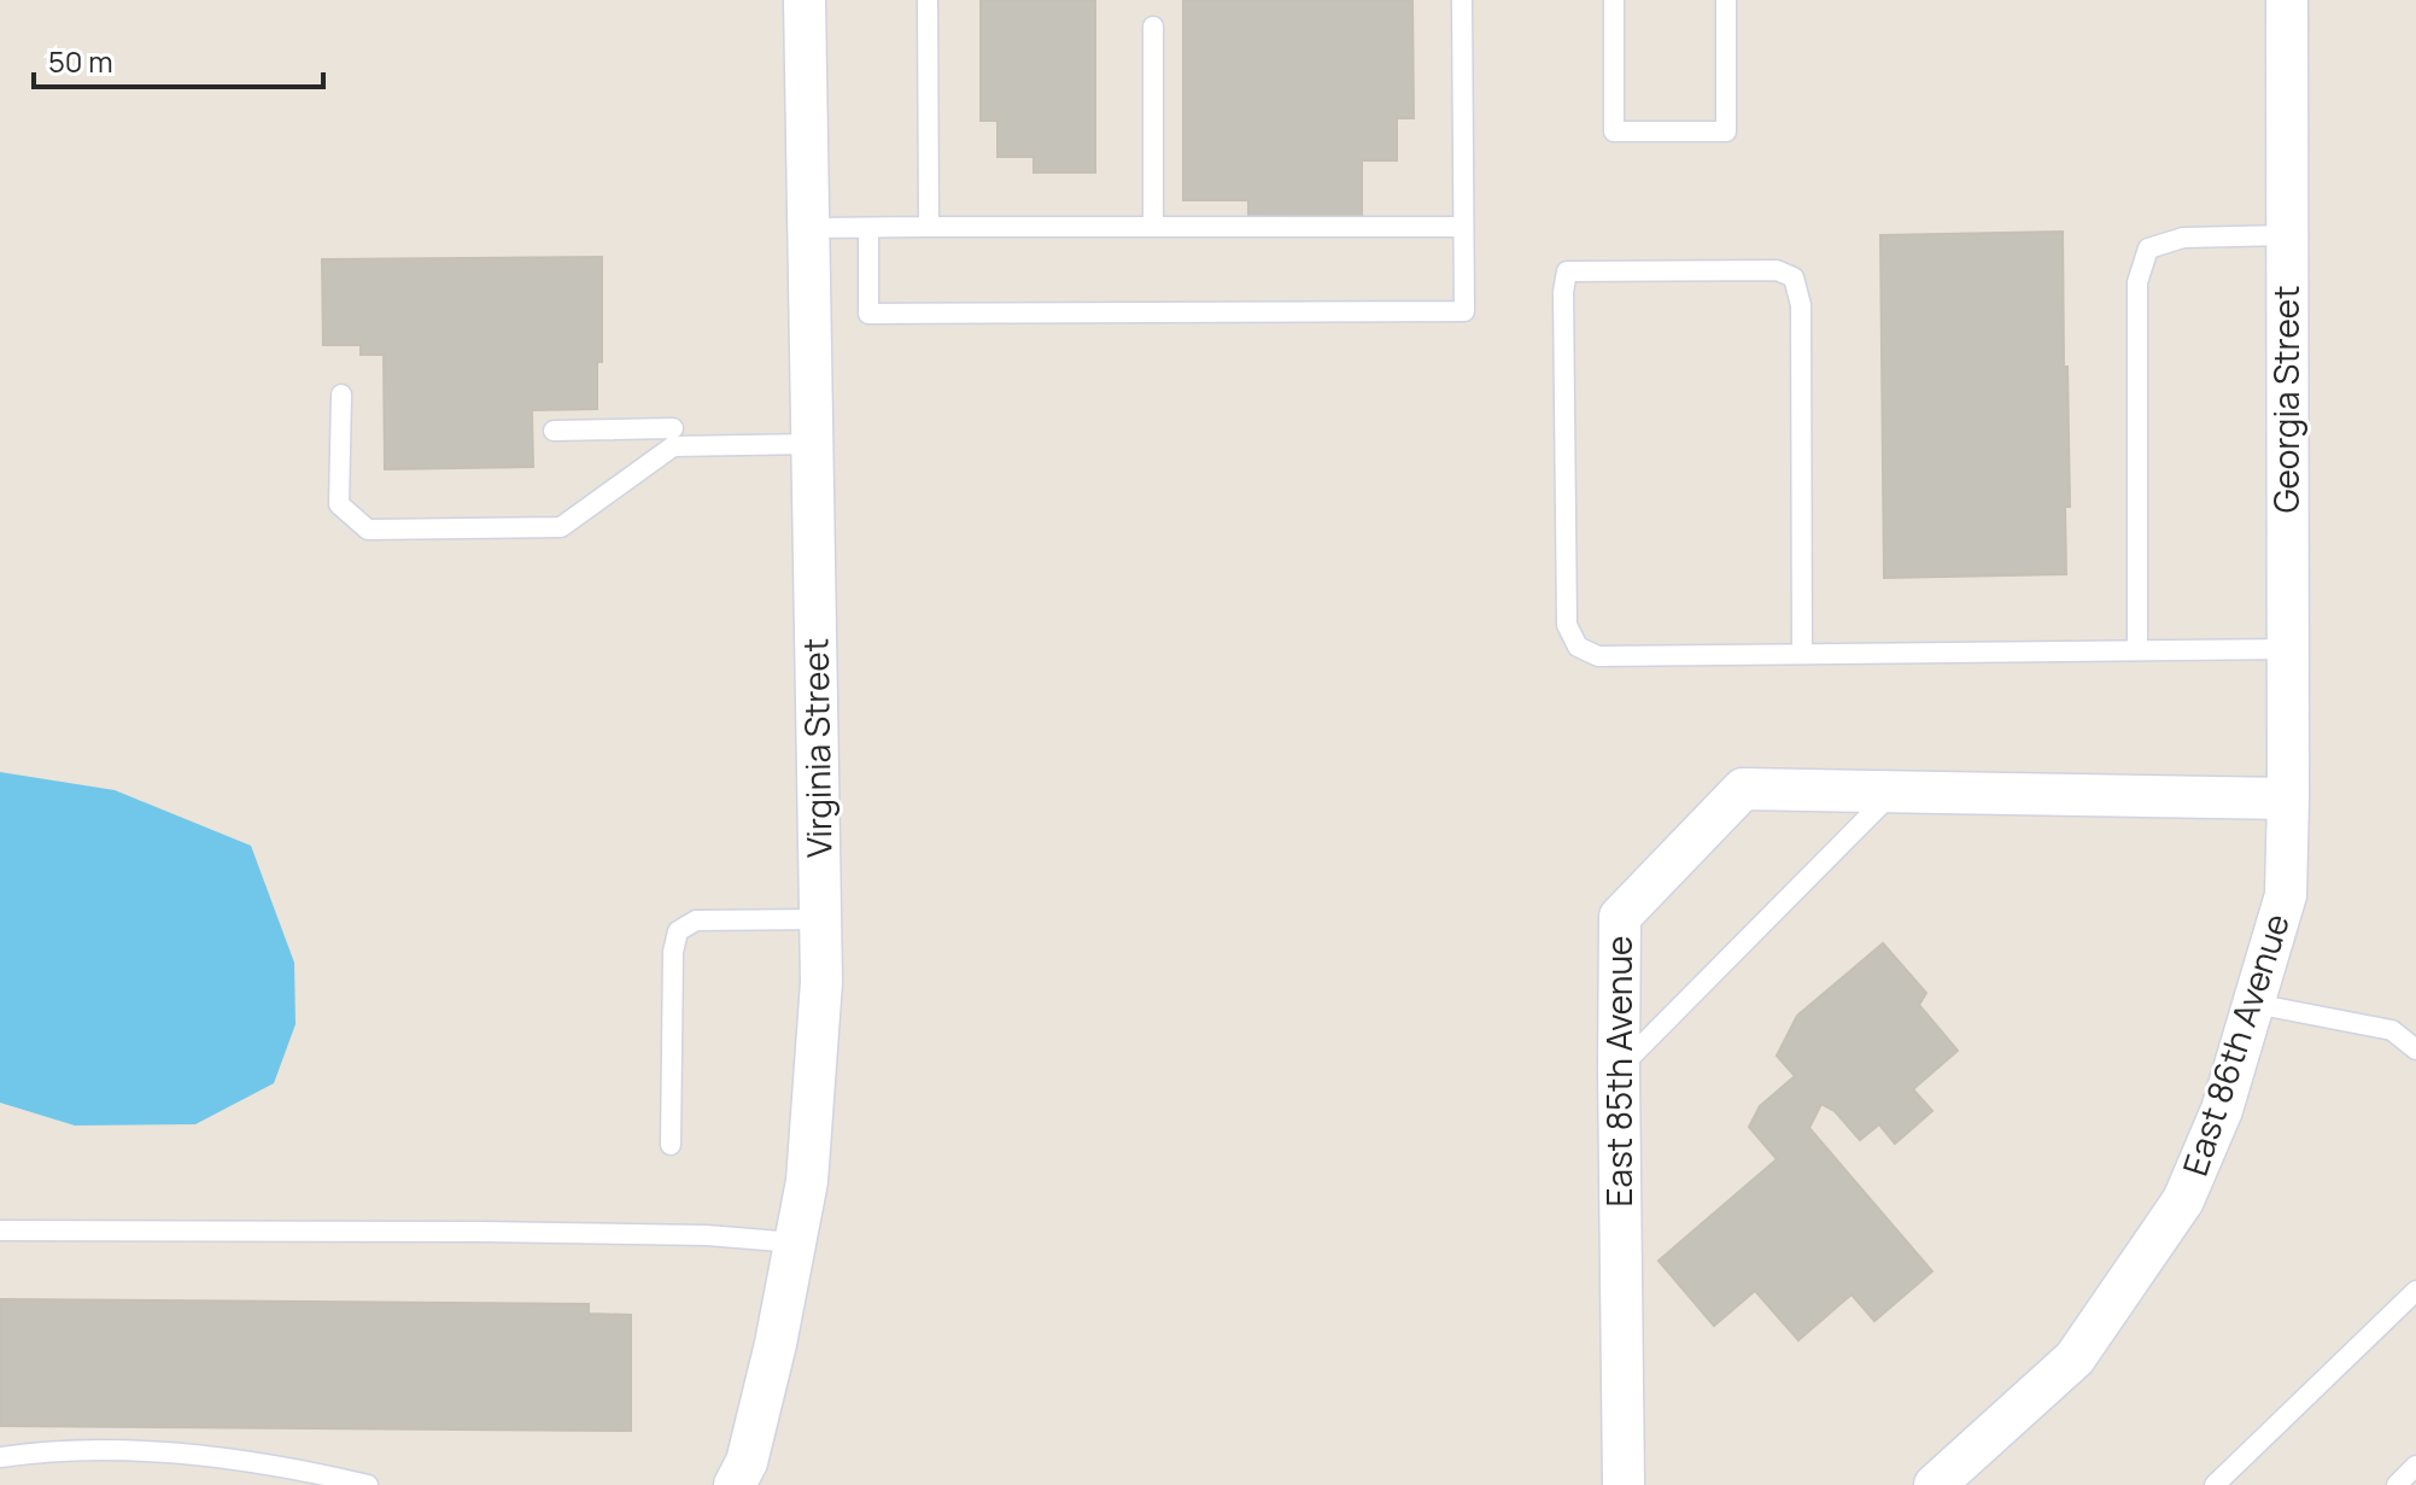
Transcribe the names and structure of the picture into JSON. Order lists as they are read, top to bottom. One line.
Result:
{"streets":{"street":["Georgia Street","Virginia Street","East 86th Avenue","East 85th Avenue"]},"crossings":[["Georgia Street","East 86th Avenue"],["Georgia Street","East 85th Avenue"],["East 86th Avenue","East 85th Avenue"]],"scale_bar":"50 m"}
